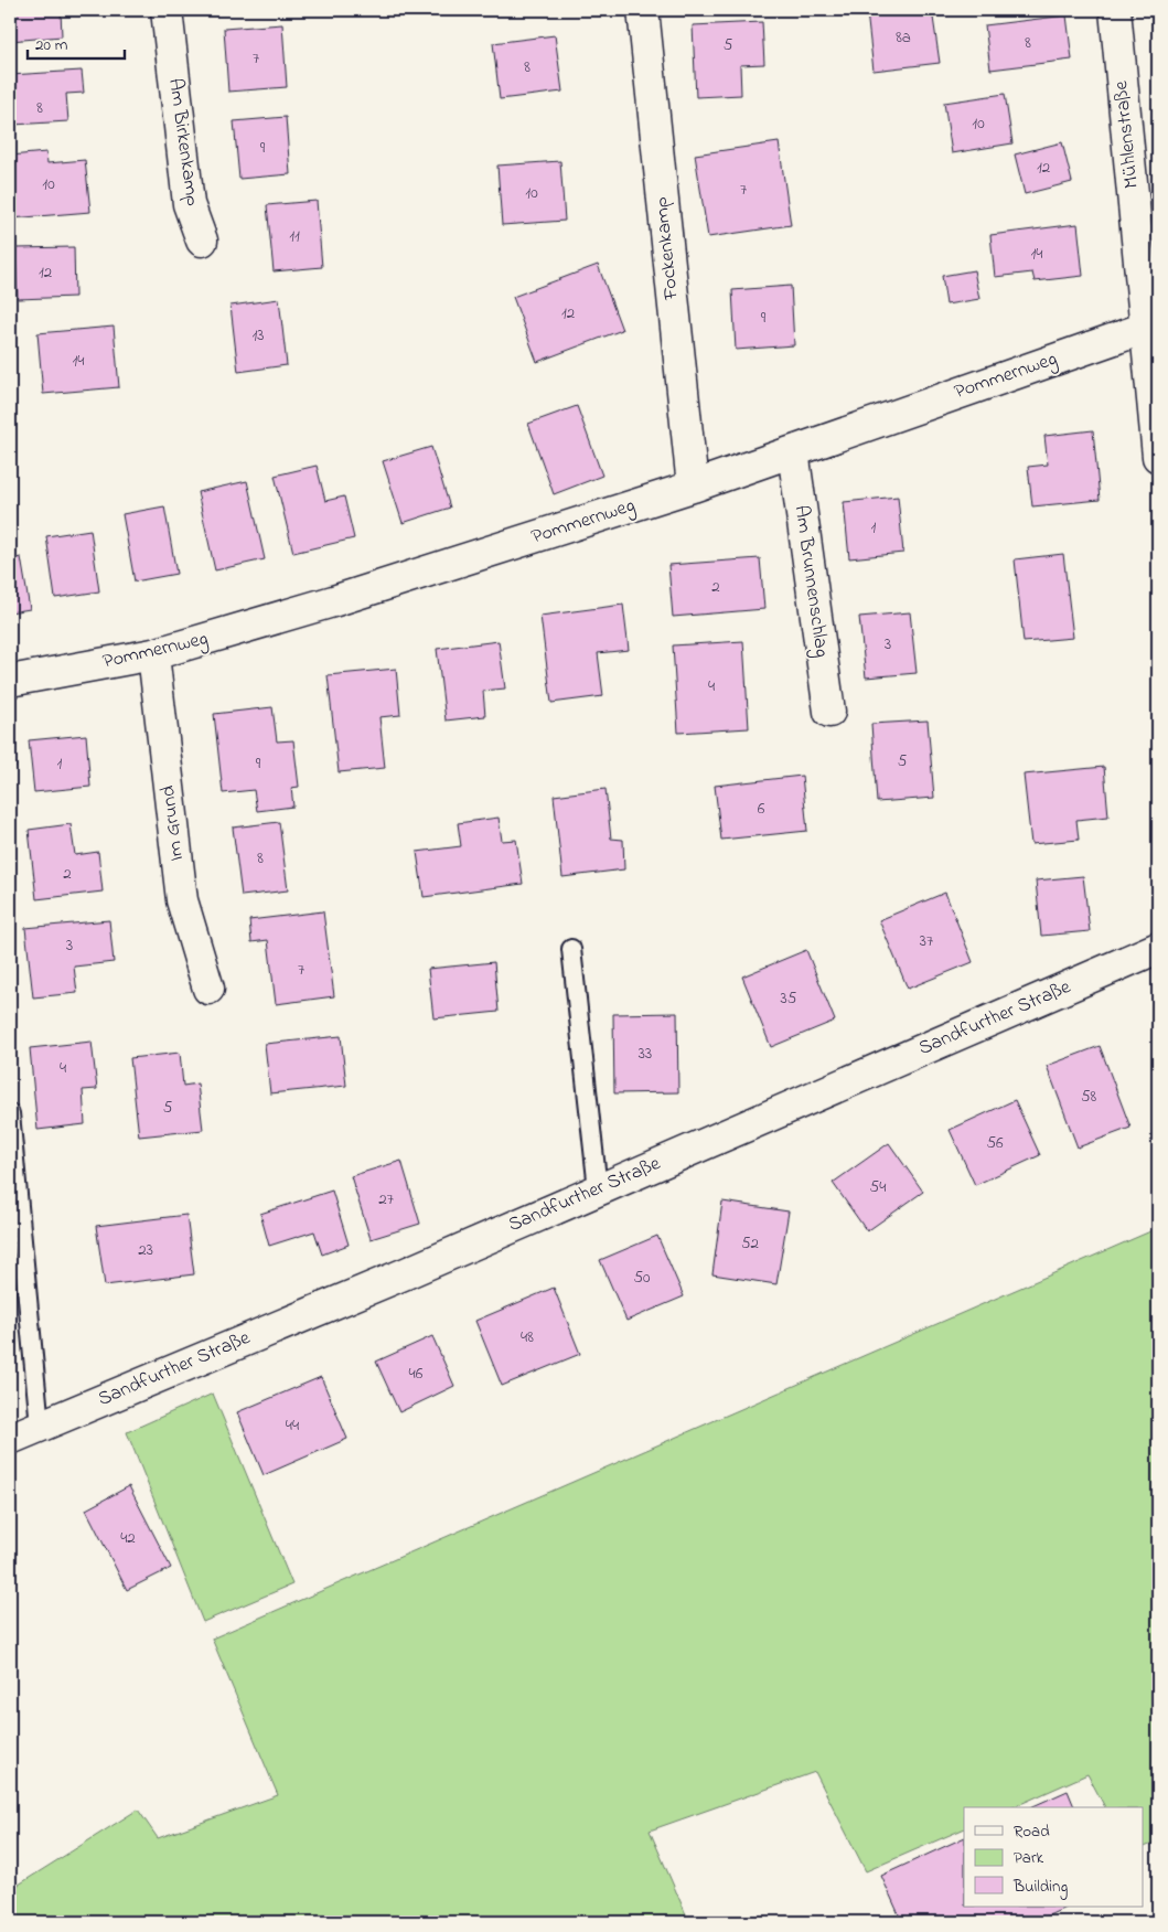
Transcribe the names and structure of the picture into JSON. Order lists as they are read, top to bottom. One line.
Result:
{"streets":{"street":["Mühlenstraße","Am Birkenkamp","Fockenkamp","Pommernweg","Am Brunnenschlag","Im Grund","Sandfurther Straße"]},"crossings":[["Mühlenstraße","Pommernweg"],["Fockenkamp","Pommernweg"],["Pommernweg","Am Brunnenschlag"],["Pommernweg","Im Grund"]],"house_numbers":["8a","8","5","7","8","8","10","9","12","10","7","10","11","14","12","12","9","13","14","1","2","3","4","5","1","9","6","8","2","37","3","7","35","33","4","58","5","56","54","27","52","23","50","48","46","44","42"],"legend":["Road","Park","Building"],"scale_bar":"20 m"}
